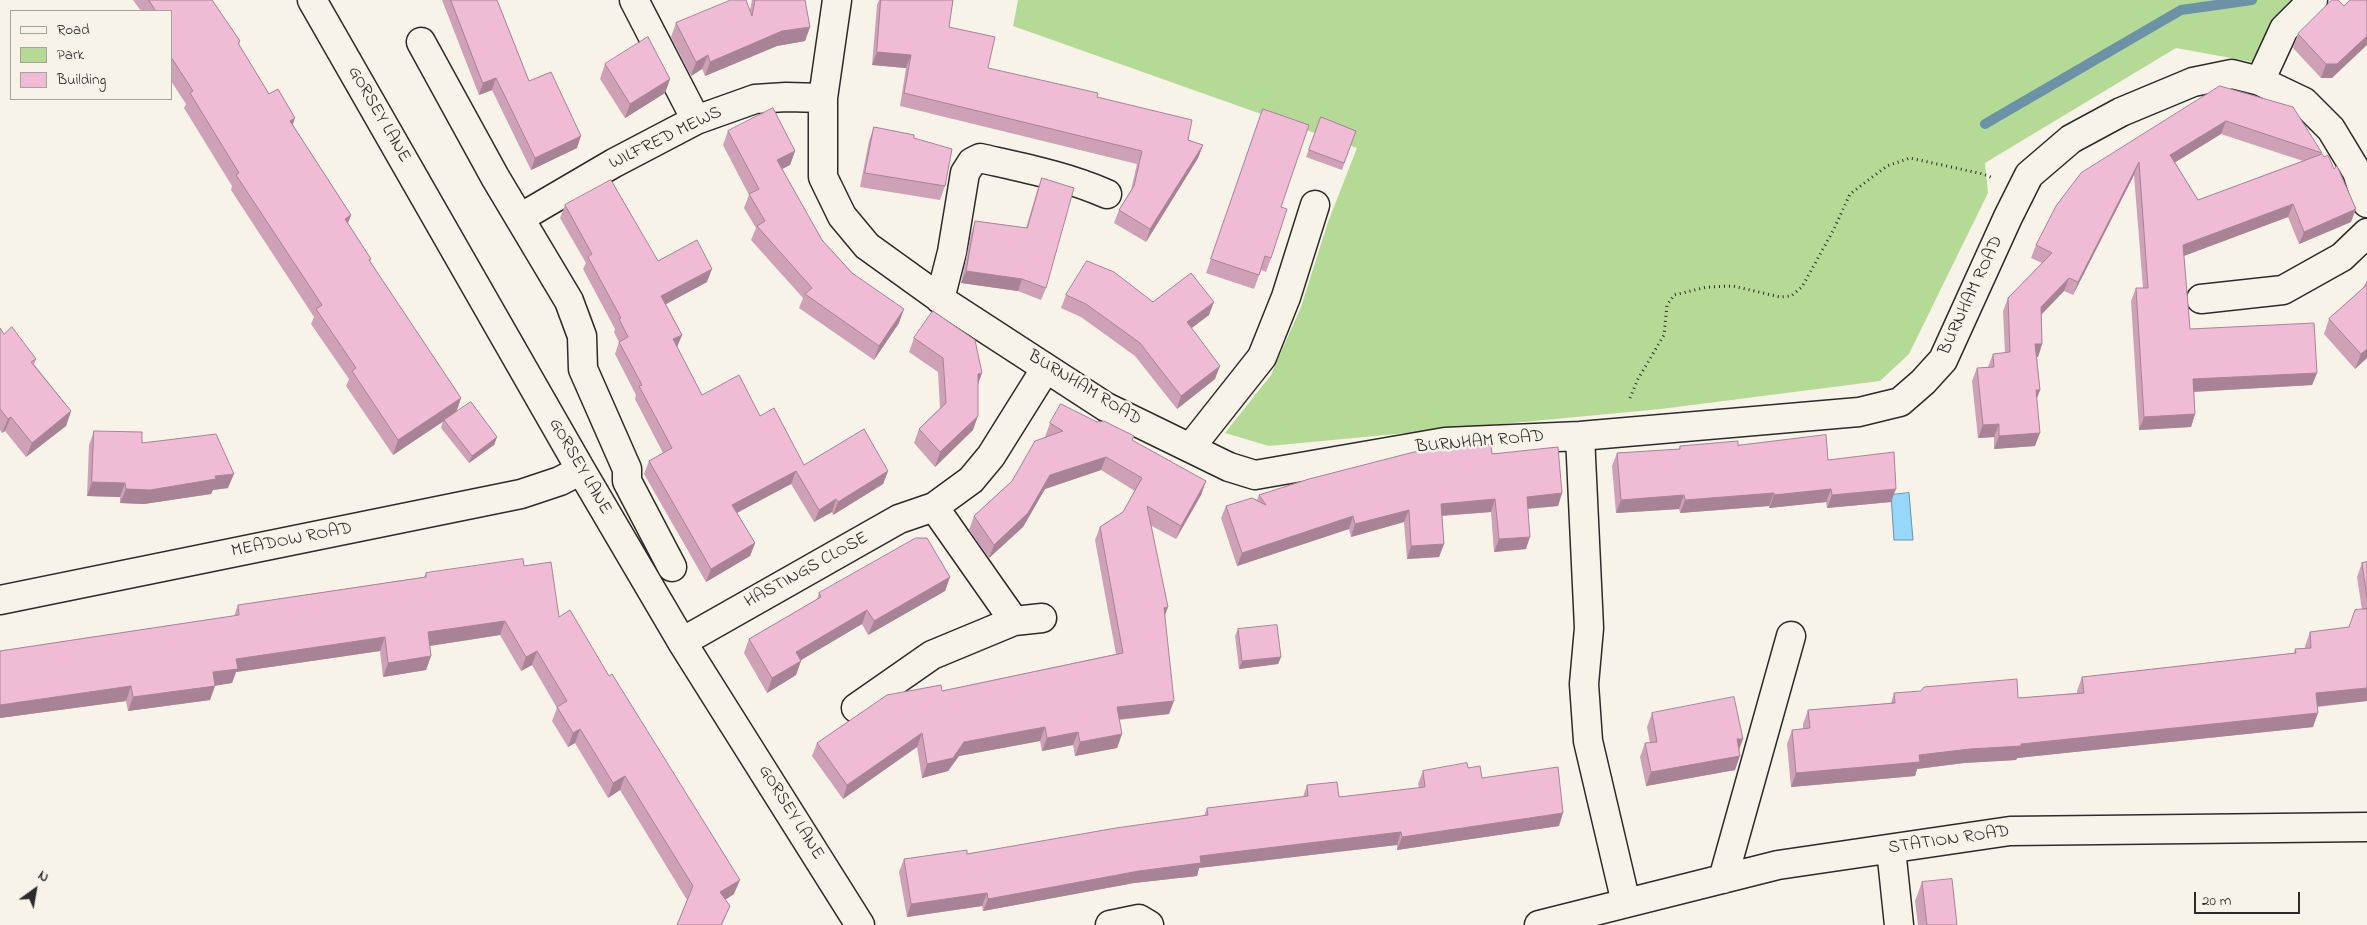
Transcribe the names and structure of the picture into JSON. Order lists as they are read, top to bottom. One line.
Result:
{"streets":{"street":["GORSEY LANE","WILFRED MEWS","BURNHAM ROAD","MEADOW ROAD","HASTINGS CLOSE","STATION ROAD"]},"crossings":[["GORSEY LANE","MEADOW ROAD"],["GORSEY LANE","HASTINGS CLOSE"],["WILFRED MEWS","BURNHAM ROAD"],["BURNHAM ROAD","HASTINGS CLOSE"]],"legend":["Road","Park","Building"],"scale_bar":"20 m","north":"top right"}
